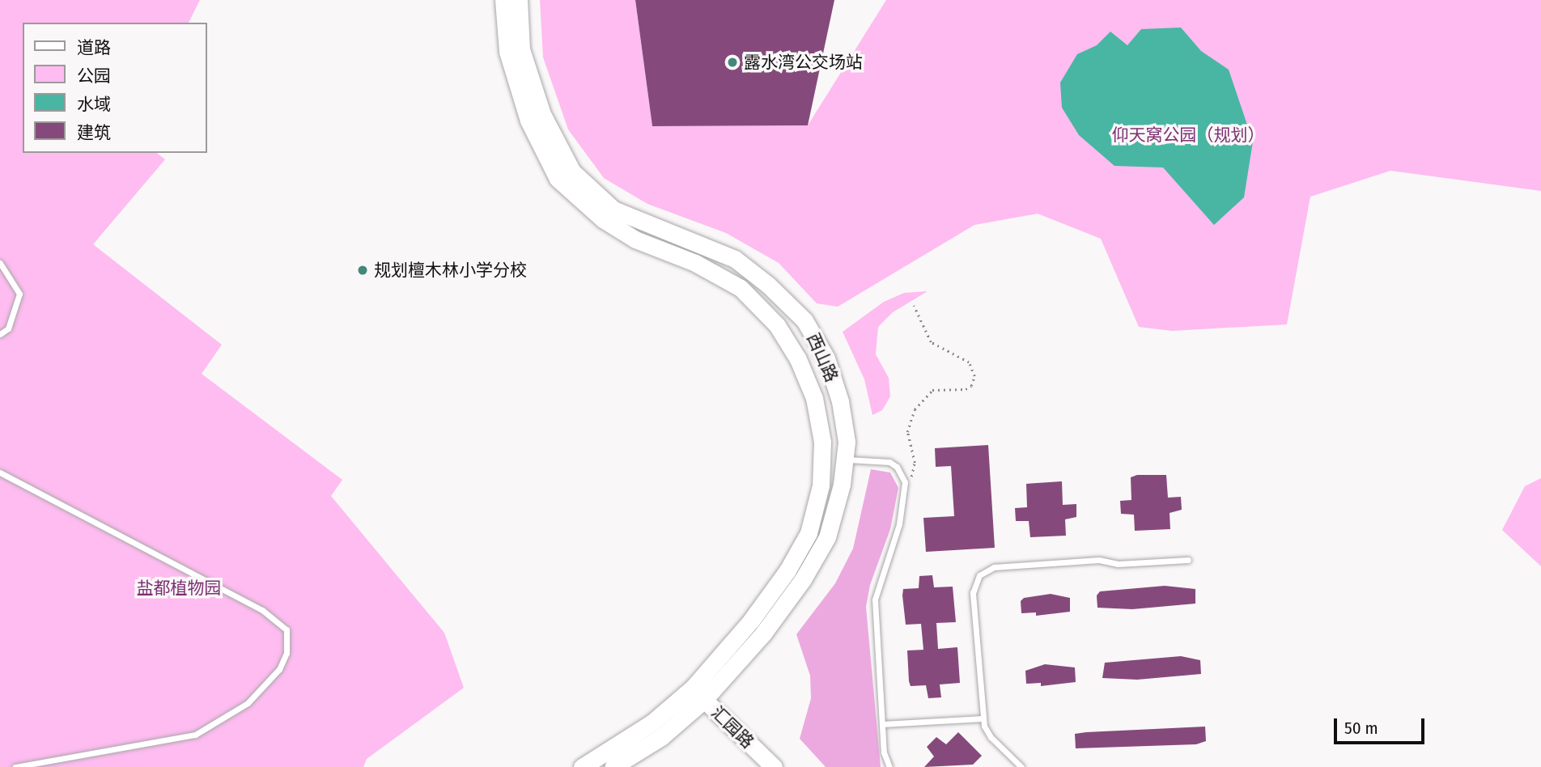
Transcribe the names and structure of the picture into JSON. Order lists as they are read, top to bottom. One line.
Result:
{"streets":{"main road":["西山路","汇园路"]},"crossings":[["西山路","汇园路"]],"parks":["仰天窝公园（规划）","盐都植物园"],"places":["露水湾公交场站","规划檀木林小学分校"],"legend":["道路","公园","水域","建筑"],"scale_bar":"50 m"}
